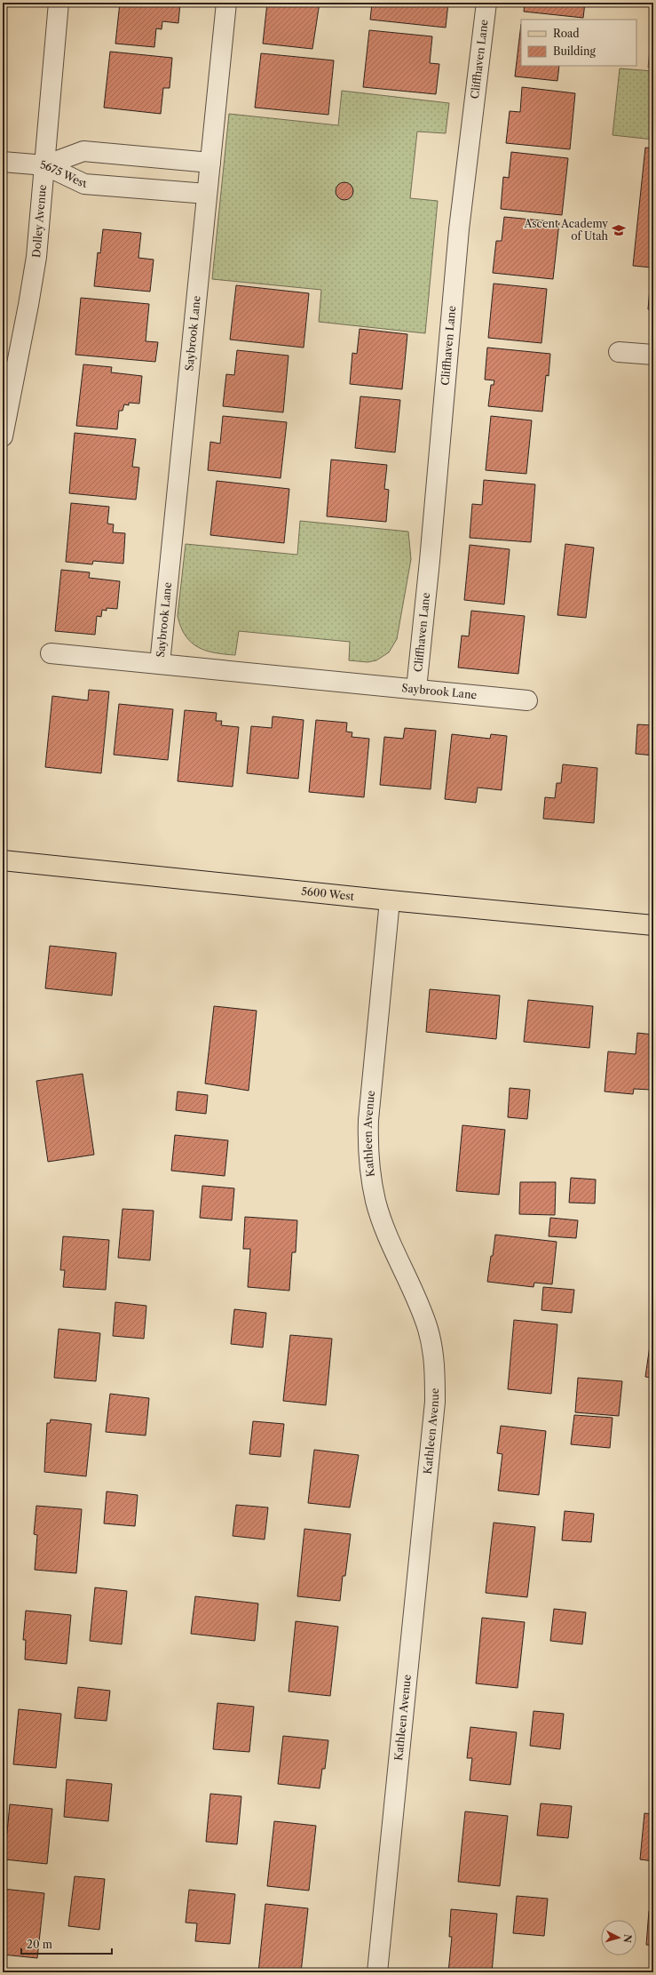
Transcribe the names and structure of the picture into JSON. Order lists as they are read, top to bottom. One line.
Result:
{"streets":{"main road":["5600 West"],"street":["Cliffhaven Lane","5675 West","Dolley Avenue","Saybrook Lane","Kathleen Avenue"]},"crossings":[["Cliffhaven Lane","Saybrook Lane"],["5675 West","Dolley Avenue"],["5675 West","Saybrook Lane"],["5600 West","Kathleen Avenue"]],"places":{"school or university":["Ascent Academy of Utah"]},"legend":["Road","Building"],"scale_bar":"20 m","north":"right"}
